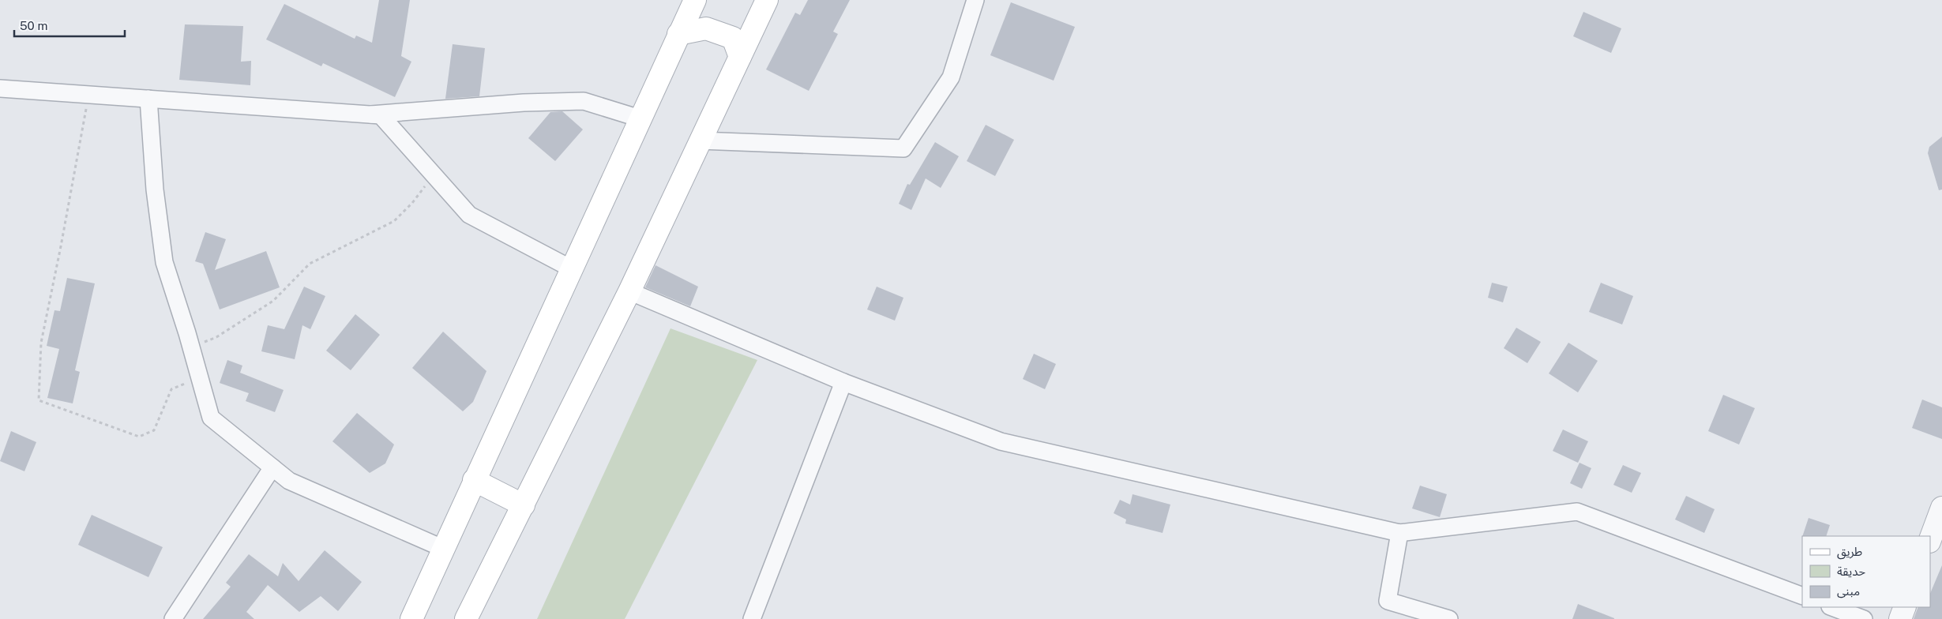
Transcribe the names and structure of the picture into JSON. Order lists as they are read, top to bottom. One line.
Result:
{"legend":["طريق","حديقة","مبنى"],"scale_bar":"50 m"}
